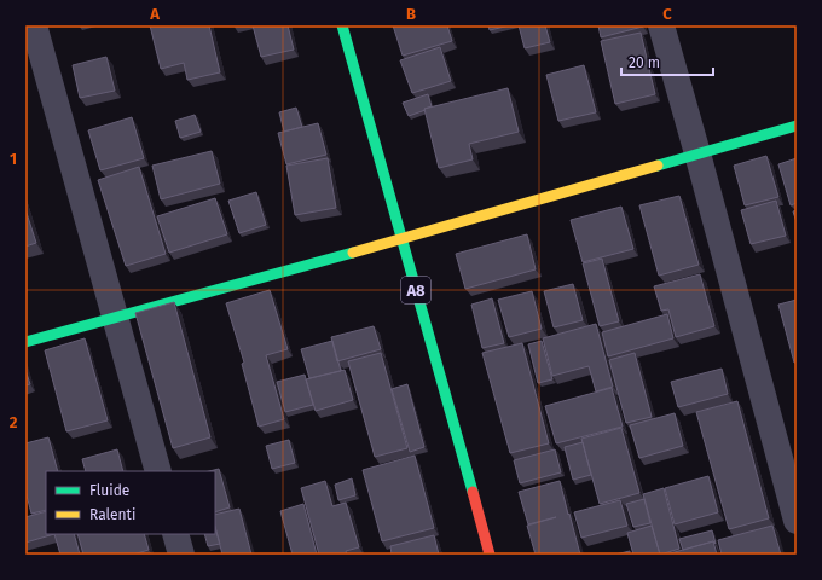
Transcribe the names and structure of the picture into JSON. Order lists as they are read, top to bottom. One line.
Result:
{"streets":{"street":["A8"]},"legend":["Fluide","Ralenti"],"scale_bar":"20 m","grid":{"columns":["A","B","C"],"rows":["1","2"]}}
